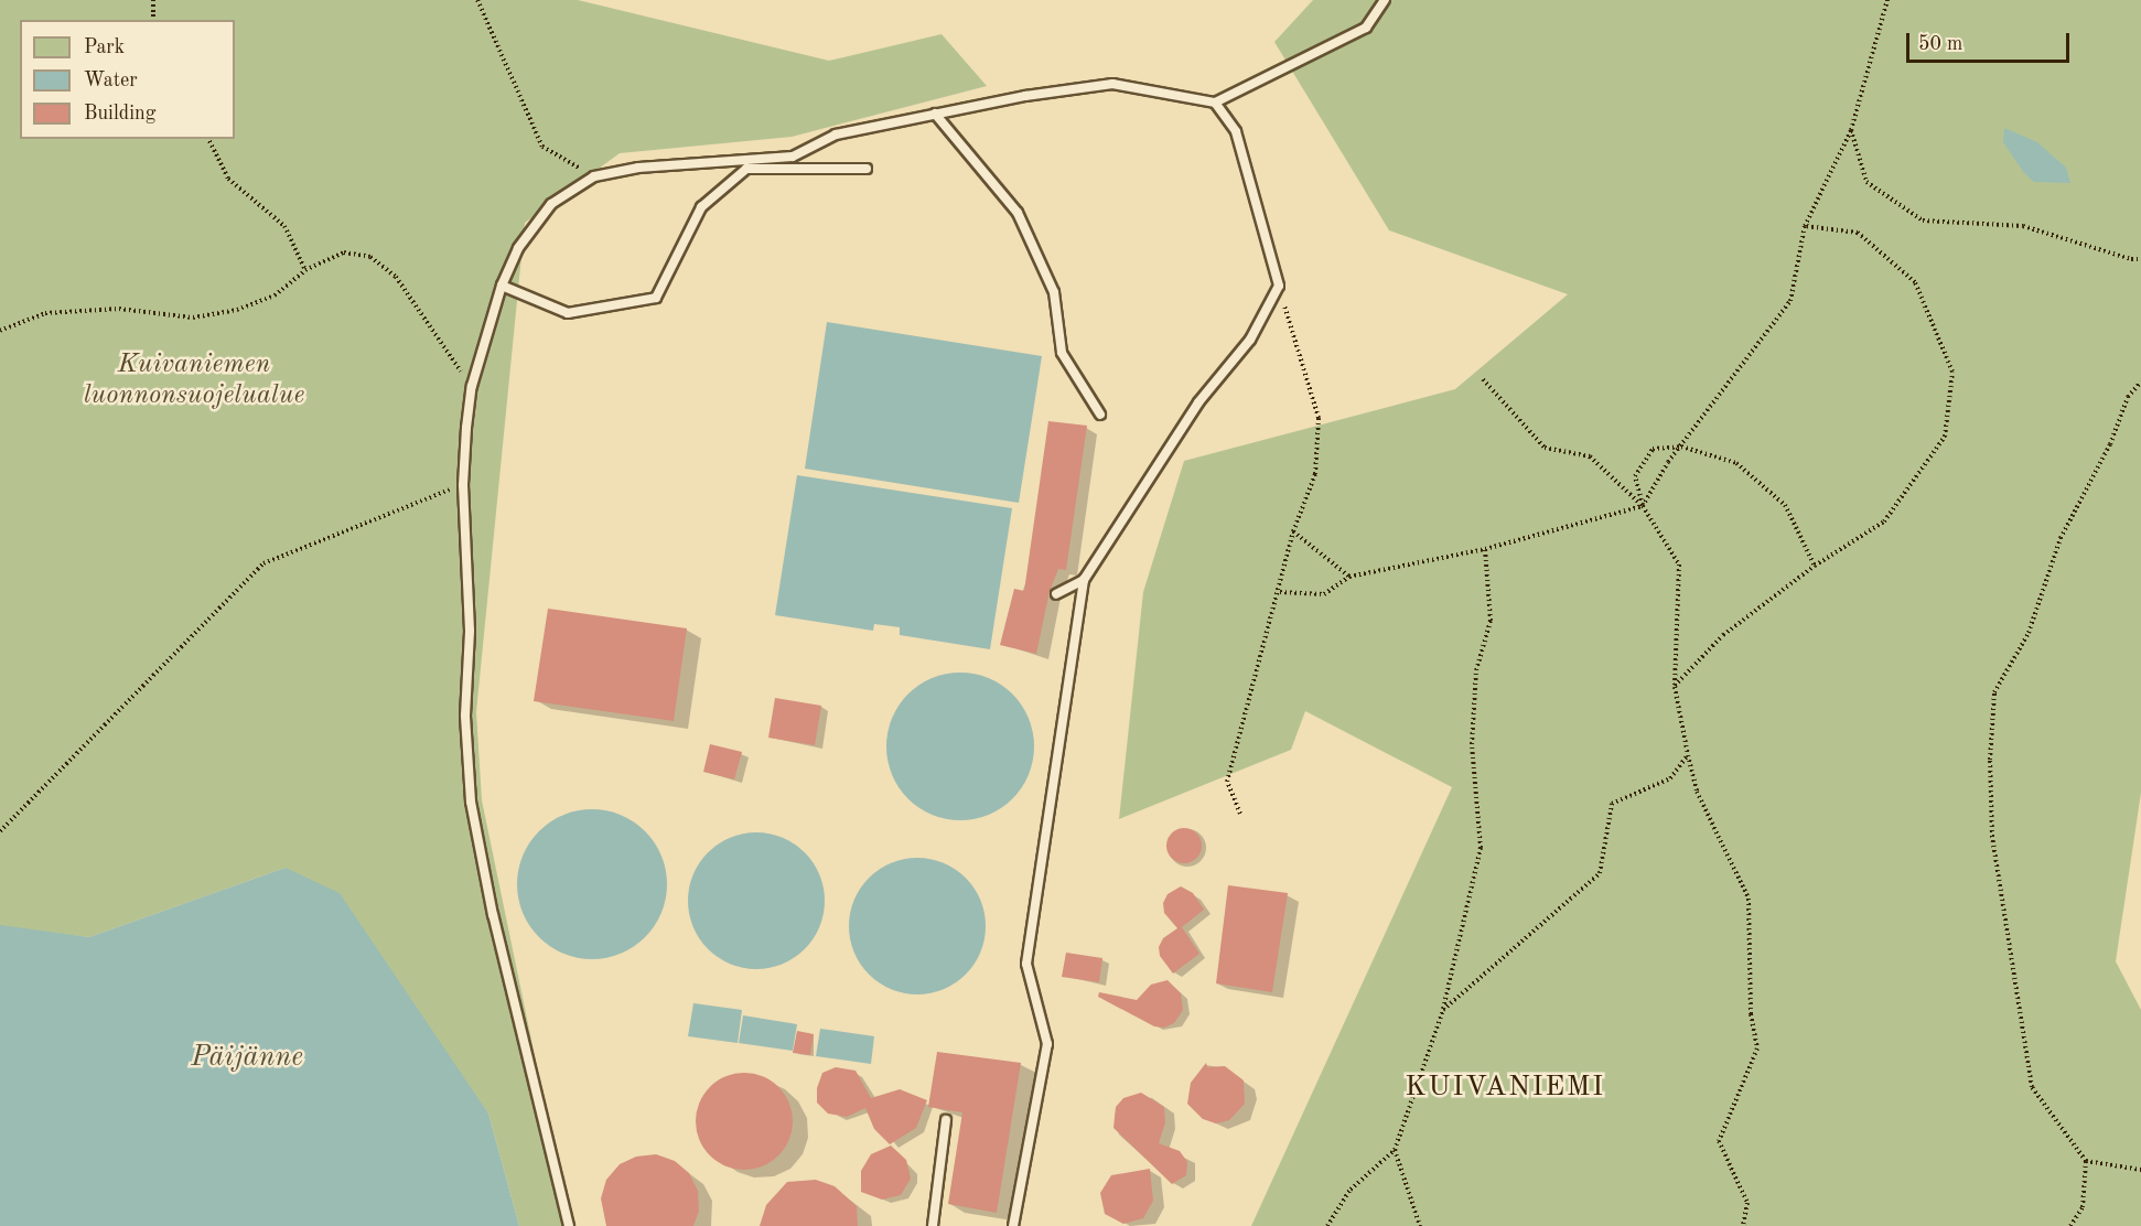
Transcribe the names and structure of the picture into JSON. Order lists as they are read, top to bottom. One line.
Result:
{"districts":["KUIVANIEMI"],"water":["Päijänne"],"parks":["Kuivaniemen luonnonsuojelualue"],"legend":["Park","Water","Building"],"scale_bar":"50 m"}
